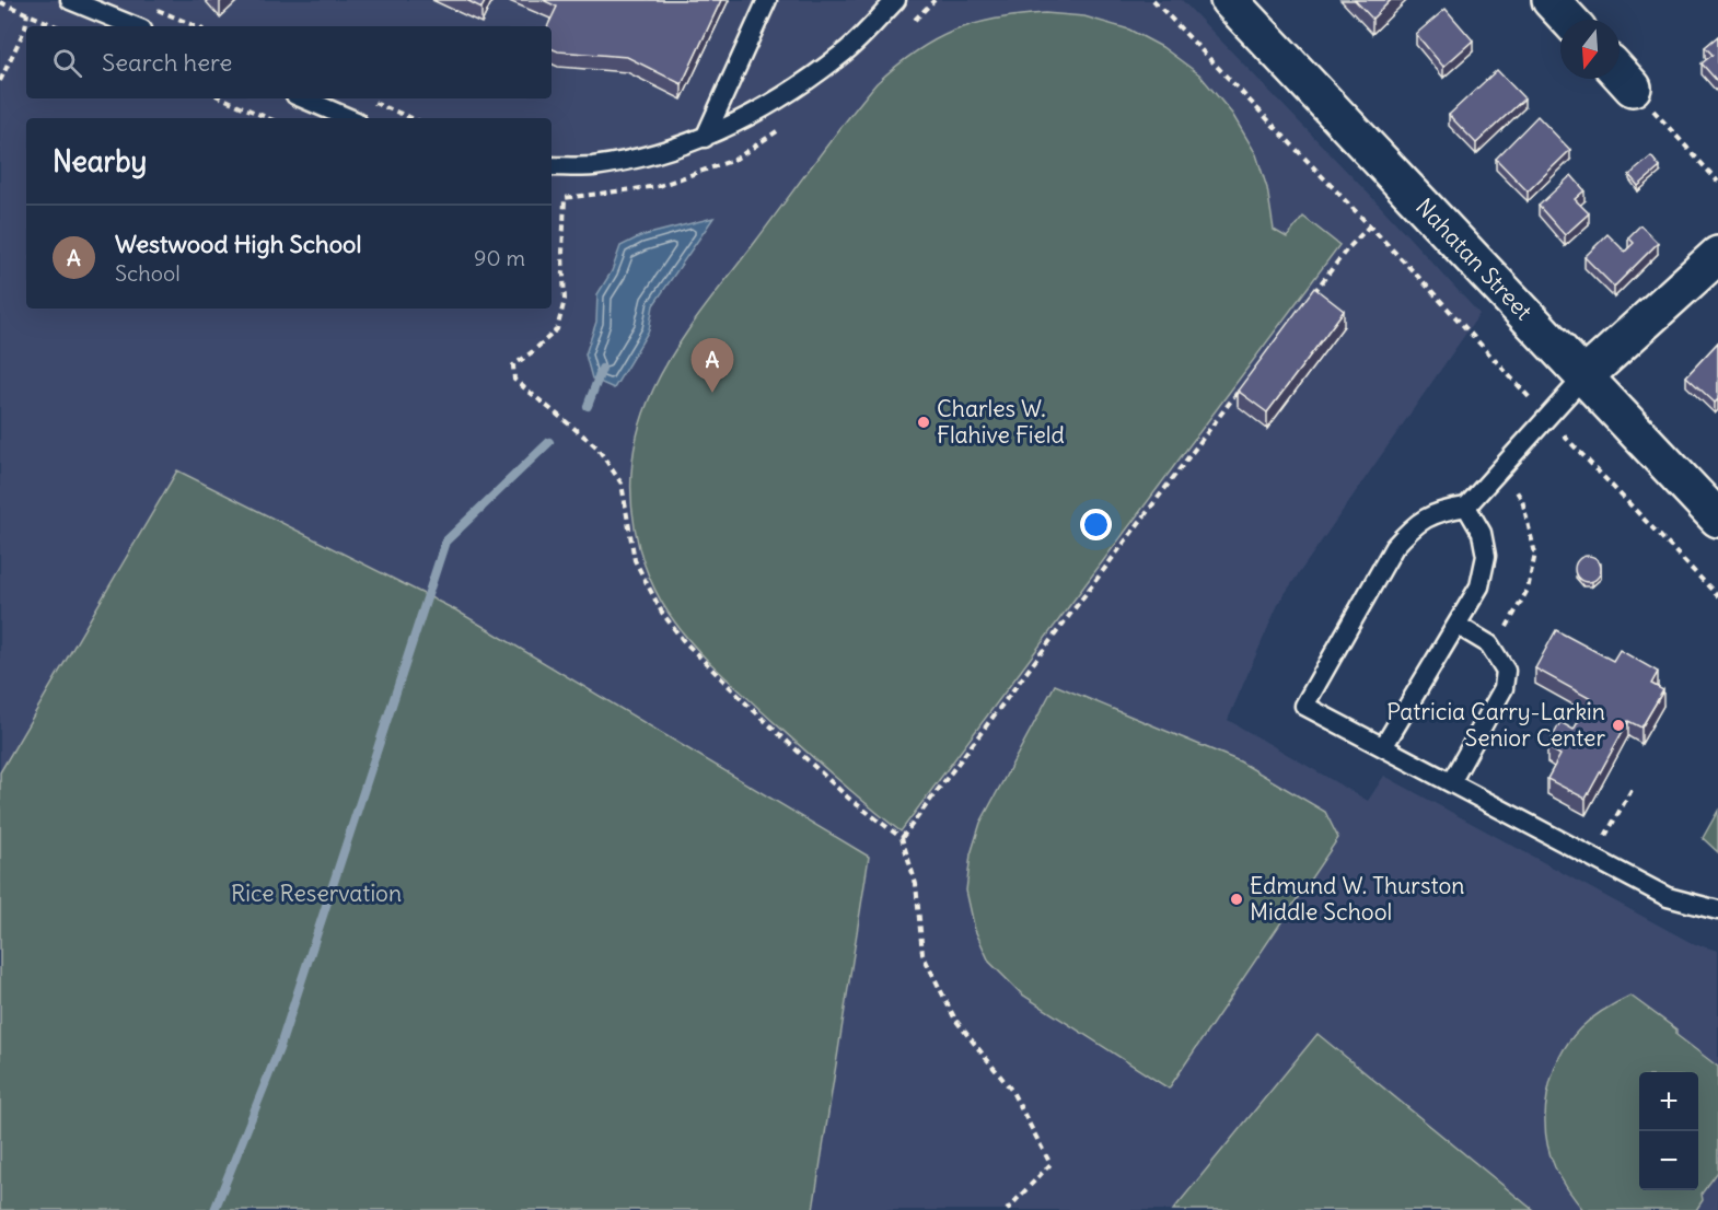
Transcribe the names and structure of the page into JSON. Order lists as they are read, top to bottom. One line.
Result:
{"streets":{"main road":["Nahatan Street"]},"parks":["Rice Reservation"],"places":["Charles W. Flahive Field","Patricia Carry-Larkin Senior Center","Edmund W. Thurston Middle School"],"north":"bottom","page":{"search":"Search here","heading":"Nearby","list":[{"mark":"A","name":"Westwood High School","note":"School","value":"90 m"}],"pins":"A","map_buttons":["+","−"]}}
